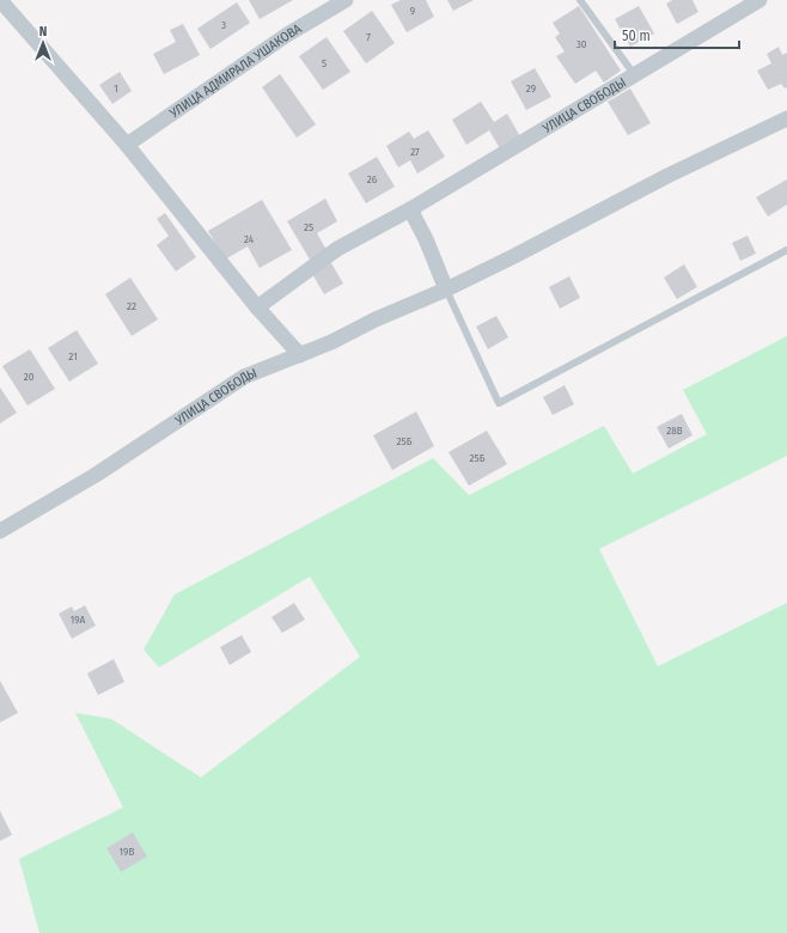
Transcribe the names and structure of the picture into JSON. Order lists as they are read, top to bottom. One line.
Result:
{"streets":{"street":["УЛИЦА АДМИРАЛА УШАКОВА","УЛИЦА СВОБОДЫ"]},"house_numbers":["9","3","7","30","5","1","29","27","26","25","24","22","21","20","28В","25Б","25Б","19А","19В"],"scale_bar":"50 m","north":"top"}
